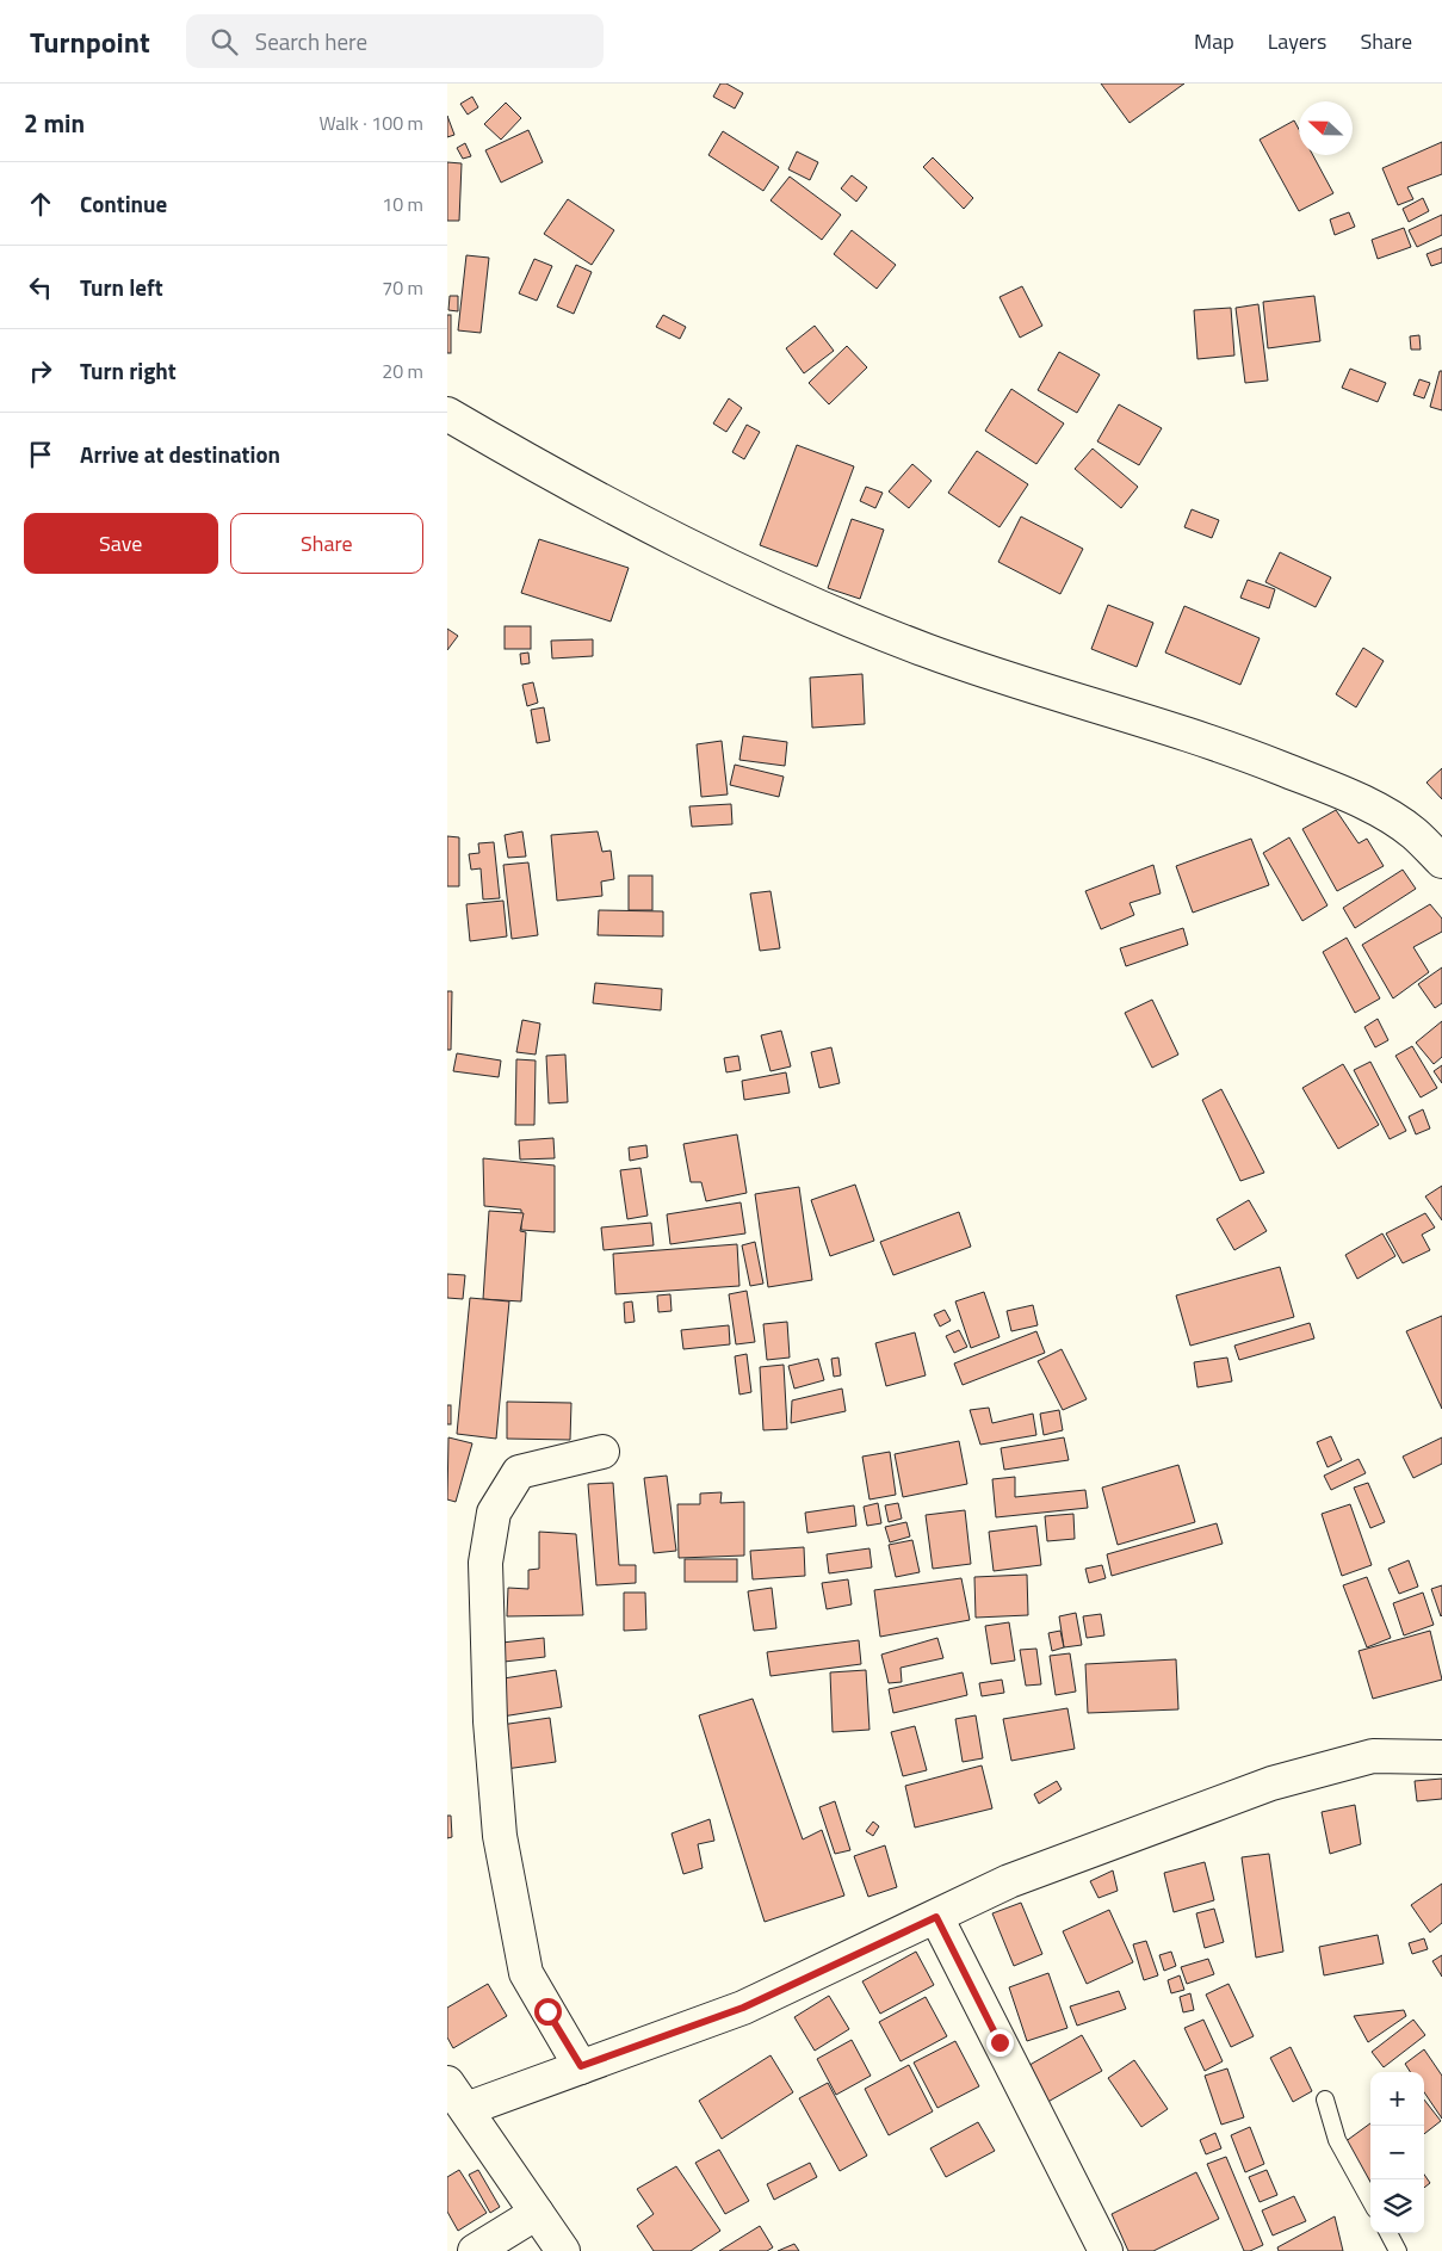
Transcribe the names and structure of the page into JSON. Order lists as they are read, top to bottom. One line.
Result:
{"north":"left","page":{"header":"Turnpoint","search":"Search here","nav":["Map","Layers","Share"],"heading":["2 min","Walk · 100 m"],"list":[["Continue","10 m"],["Turn left","70 m"],["Turn right","20 m"],"Arrive at destination"],"buttons":["Save","Share"],"map_buttons":["+","−"]}}
